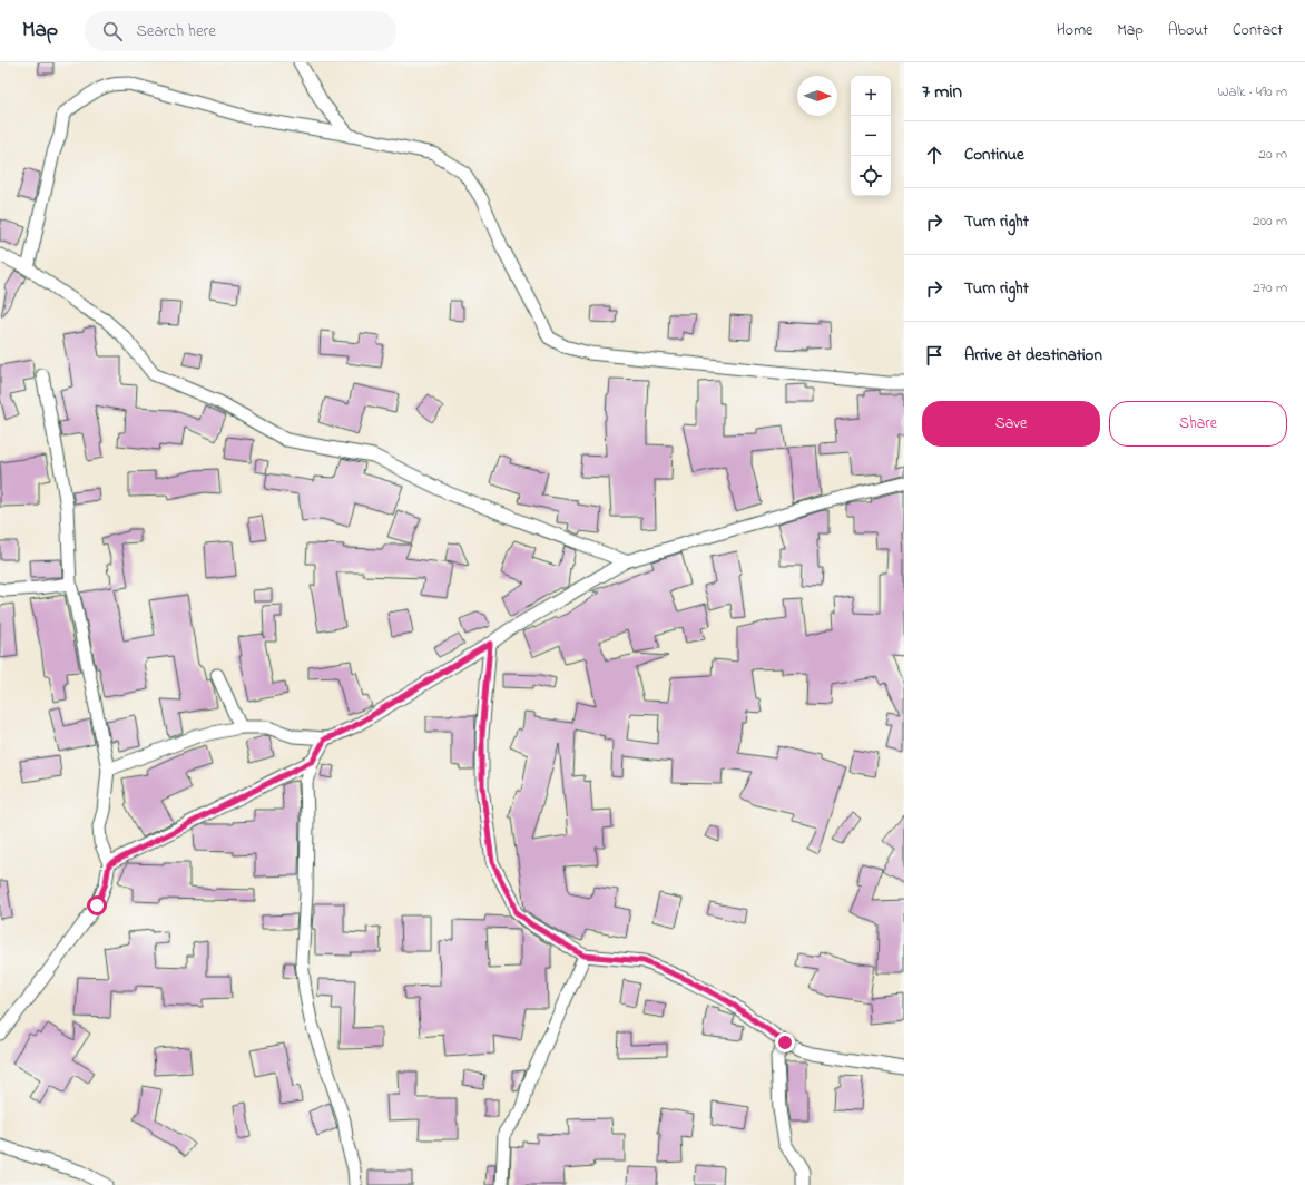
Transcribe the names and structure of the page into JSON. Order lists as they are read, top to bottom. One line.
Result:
{"north":"right","page":{"header":"Map","search":"Search here","nav":["Home","Map","About","Contact"],"heading":["7 min","Walk · 490 m"],"map_buttons":["+","−"],"list":[["Continue","20 m"],["Turn right","200 m"],["Turn right","270 m"],"Arrive at destination"],"buttons":["Save","Share"]}}
